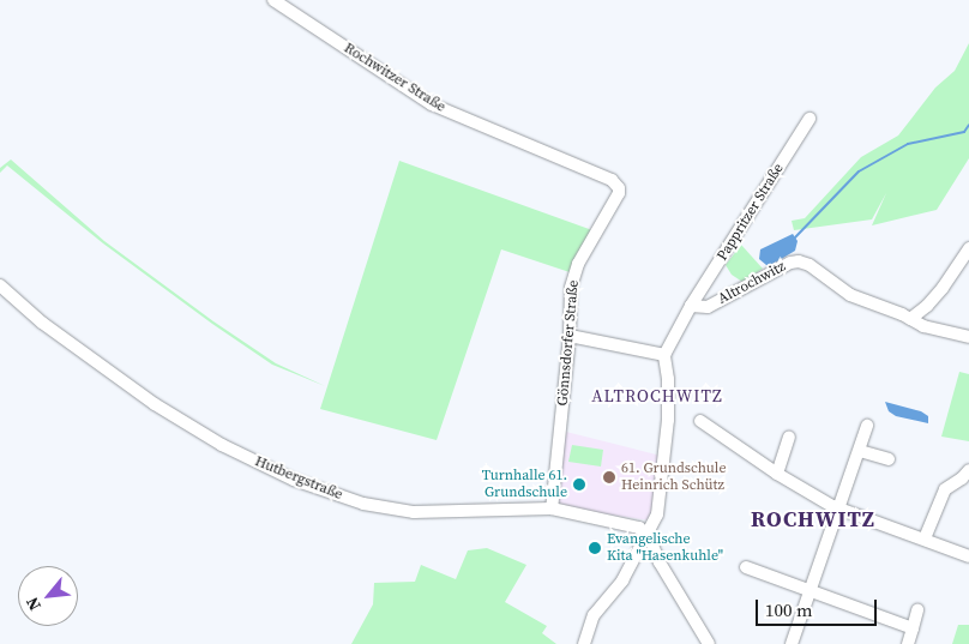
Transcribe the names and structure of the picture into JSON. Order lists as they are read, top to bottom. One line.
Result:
{"streets":{"street":["Rochwitzer Straße","Pappritzer Straße","Altrochwitz","Gönnsdorfer Straße","Hutbergstraße"]},"crossings":[["Rochwitzer Straße","Gönnsdorfer Straße"],["Pappritzer Straße","Altrochwitz"],["Gönnsdorfer Straße","Hutbergstraße"]],"districts":["ALTROCHWITZ","ROCHWITZ"],"places":["61. Grundschule Heinrich Schütz","Turnhalle 61. Grundschule","Evangelische Kita \"Hasenkuhle\""],"scale_bar":"100 m","north":"bottom left"}
